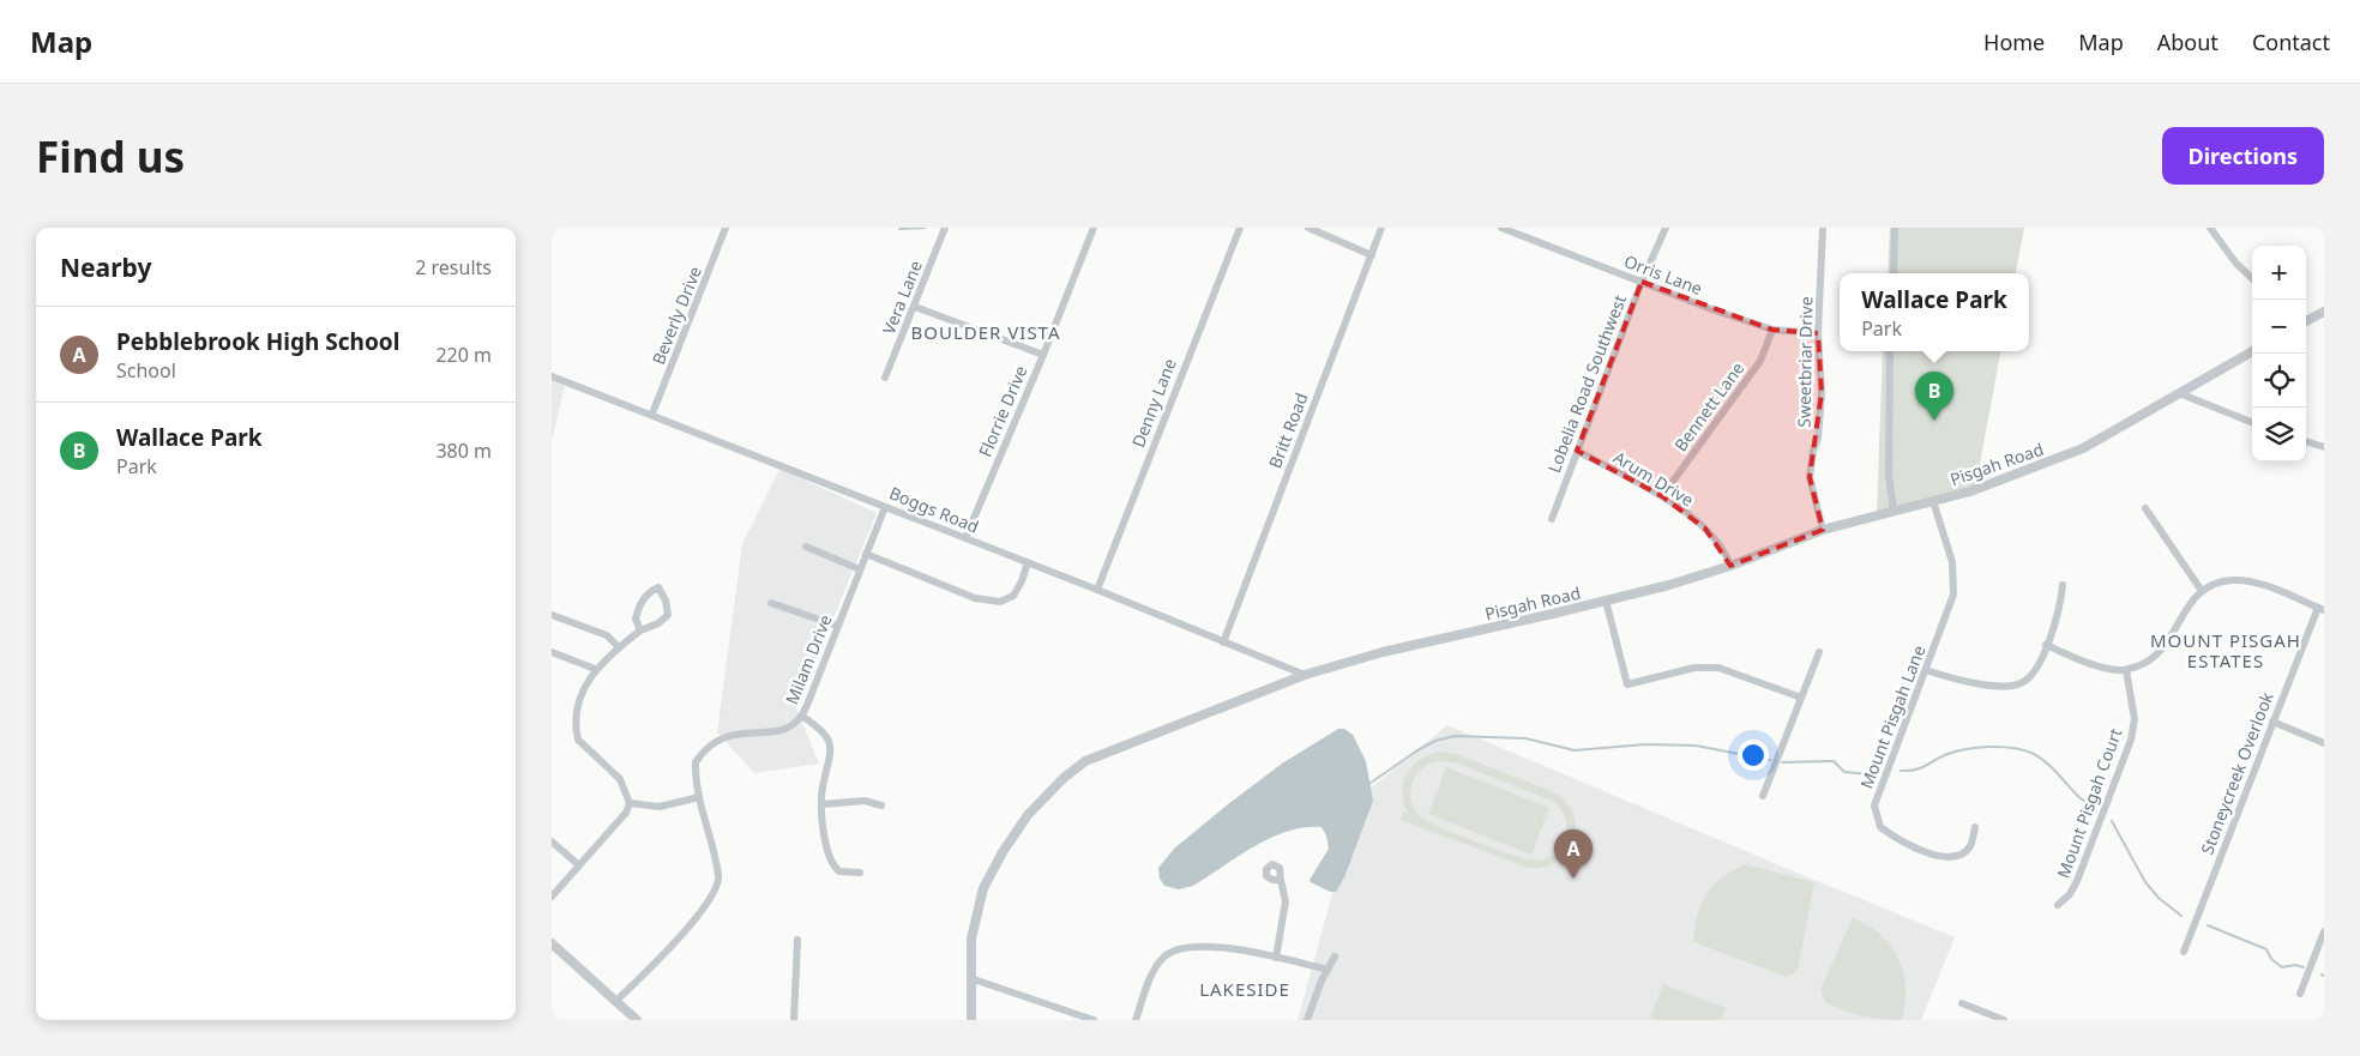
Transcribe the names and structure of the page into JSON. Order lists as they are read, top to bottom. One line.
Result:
{"streets":{"street":["Orris Lane","Vera Lane","Beverly Drive","Sweetbriar Drive","Lobelia Road Southwest","Denny Lane","Bennett Lane","Florrie Drive","Britt Road","Pisgah Road","Arum Drive","Boggs Road","Milam Drive","Mount Pisgah Lane","Stoneycreek Overlook","Mount Pisgah Court"]},"crossings":[["Orris Lane","Sweetbriar Drive"],["Orris Lane","Lobelia Road Southwest"],["Orris Lane","Bennett Lane"],["Beverly Drive","Boggs Road"],["Sweetbriar Drive","Pisgah Road"],["Lobelia Road Southwest","Arum Drive"],["Denny Lane","Boggs Road"],["Bennett Lane","Arum Drive"],["Florrie Drive","Boggs Road"],["Britt Road","Boggs Road"],["Pisgah Road","Arum Drive"],["Pisgah Road","Boggs Road"],["Pisgah Road","Mount Pisgah Lane"],["Boggs Road","Milam Drive"]],"districts":["BOULDER VISTA","MOUNT PISGAH ESTATES","LAKESIDE"],"page":{"header":"Map","nav":["Home","Map","About","Contact"],"buttons":"Directions","title":"Find us","heading":["Nearby","2 results"],"map_buttons":["+","−"],"popup":["Wallace Park","Park"],"list":[{"mark":"A","name":"Pebblebrook High School","note":"School","value":"220 m"},{"mark":"B","name":"Wallace Park","note":"Park","value":"380 m"}],"pins":["B","A"]}}
